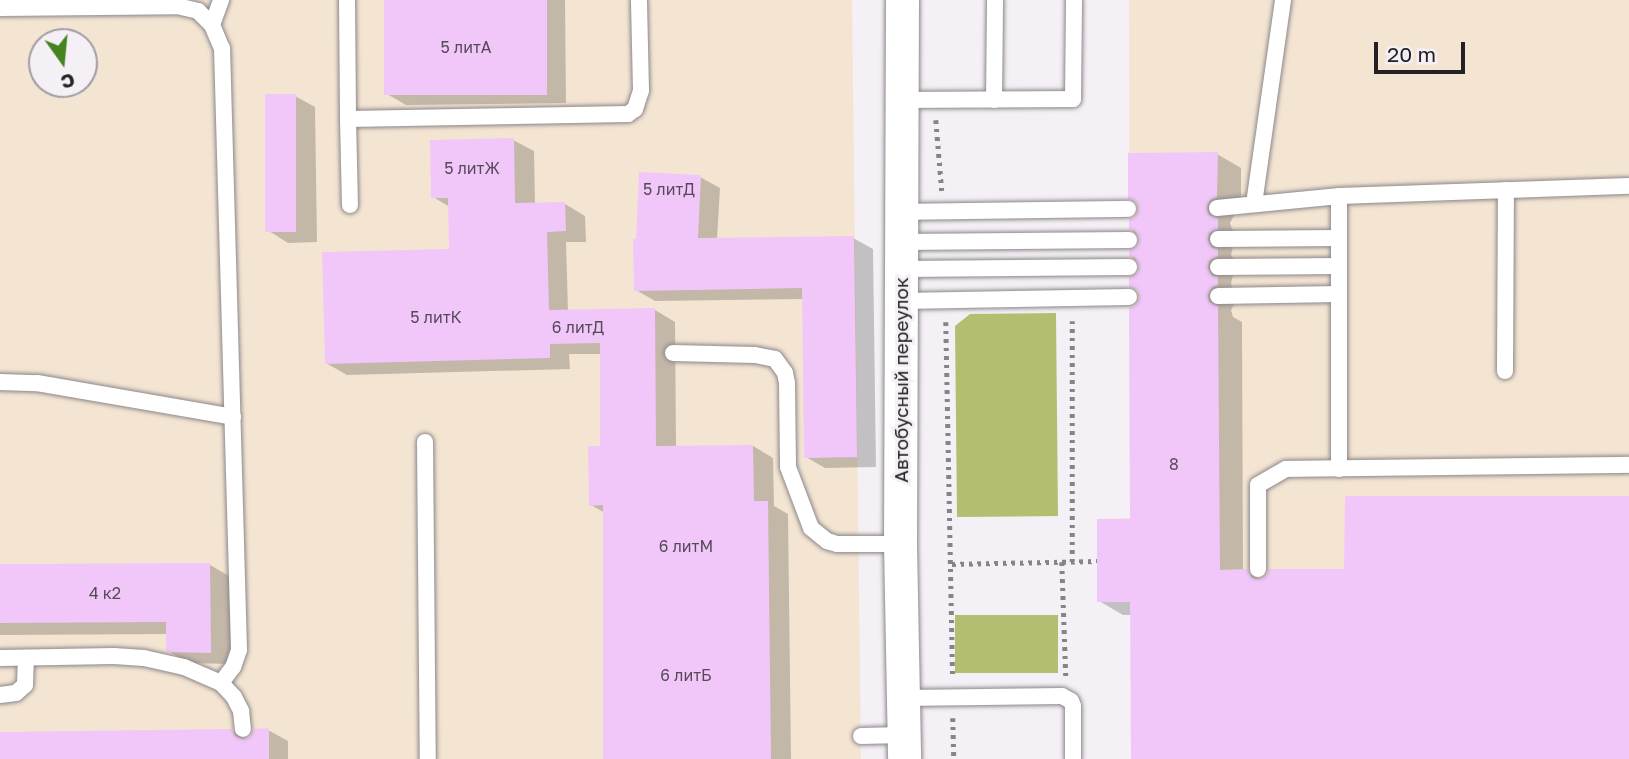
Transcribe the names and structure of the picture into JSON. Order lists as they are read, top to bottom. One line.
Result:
{"streets":{"street":["Автобусный переулок"]},"house_numbers":["5 литА","5 литЖ","5 литД","5 литК","6 литД","8","6 литМ","4 к2","6 литБ"],"scale_bar":"20 m","north":"bottom"}
